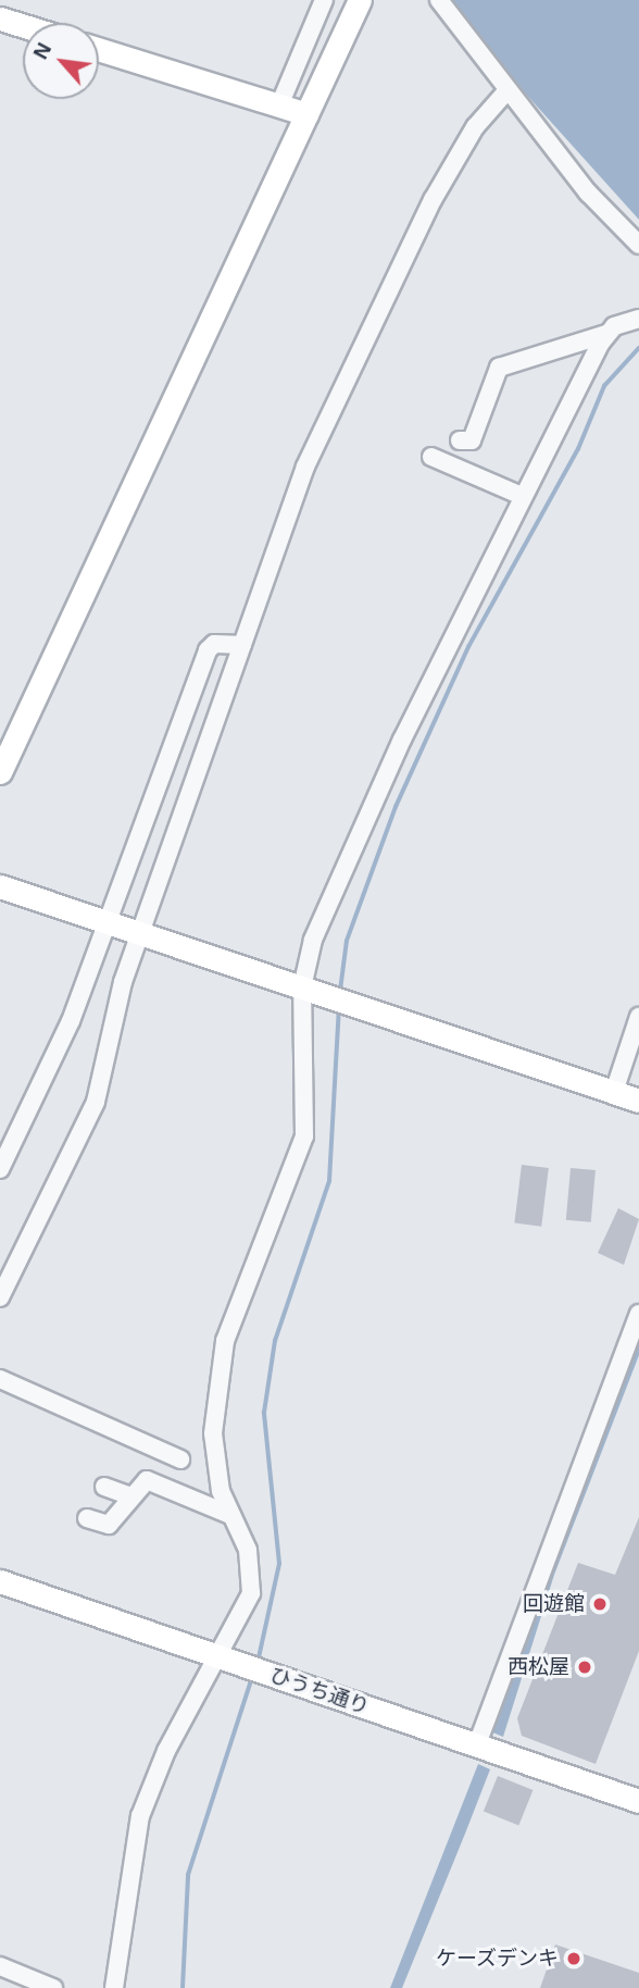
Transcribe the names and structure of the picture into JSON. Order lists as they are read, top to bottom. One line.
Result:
{"streets":{"street":["ひうち通り"]},"places":["回遊館","西松屋","ケーズデンキ"],"north":"top left"}
